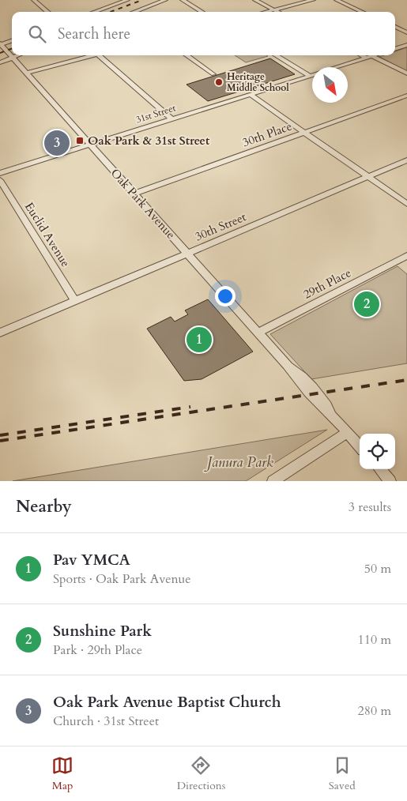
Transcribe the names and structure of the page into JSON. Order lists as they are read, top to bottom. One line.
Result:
{"streets":{"street":["31st Street","30th Place","Oak Park Avenue","30th Street","Euclid Avenue","29th Place"]},"crossings":[["31st Street","Oak Park Avenue"],["30th Place","Oak Park Avenue"],["Oak Park Avenue","30th Street"],["Oak Park Avenue","29th Place"],["30th Street","Euclid Avenue"]],"parks":["Janura Park"],"places":{"other":["Heritage Middle School"],"transit":["Oak Park & 31st Street"]},"north":"bottom right","page":{"search":"Search here","pins":["3","2","1"],"heading":["Nearby","3 results"],"list":[{"mark":"1","name":"Pav YMCA","note":"Sports · Oak Park Avenue","value":"50 m"},{"mark":"2","name":"Sunshine Park","note":"Park · 29th Place","value":"110 m"},{"mark":"3","name":"Oak Park Avenue Baptist Church","note":"Church · 31st Street","value":"280 m"}],"nav":["Map","Directions","Saved"]}}
